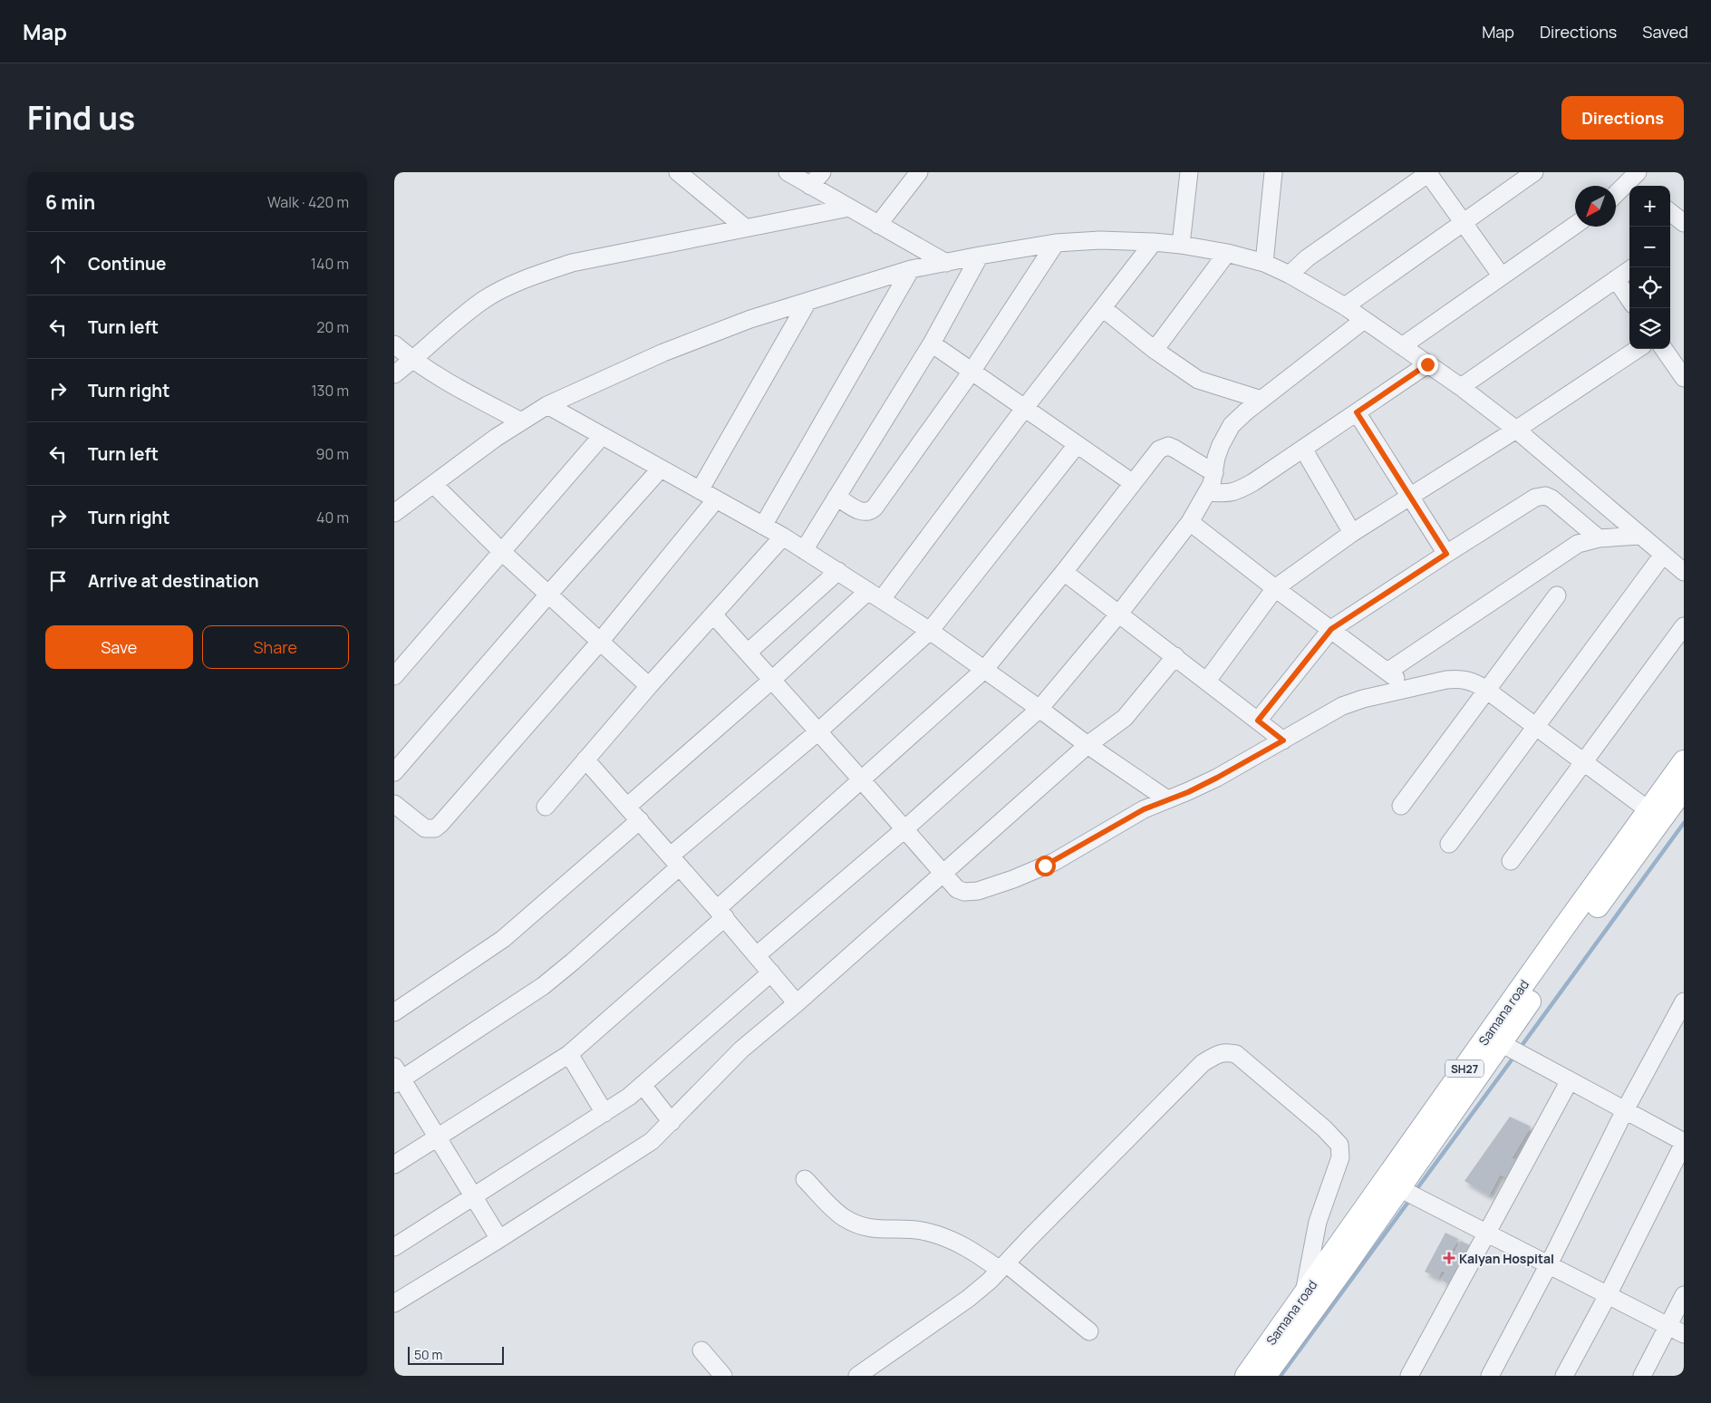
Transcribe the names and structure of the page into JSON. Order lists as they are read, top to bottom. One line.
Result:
{"streets":{"main road":["Samana road","SH27"]},"places":{"health":["Kalyan Hospital"]},"scale_bar":"50 m","north":"bottom left","page":{"header":"Map","nav":["Map","Directions","Saved"],"title":"Find us","buttons":["Directions",["Save","Share"]],"heading":["6 min","Walk · 420 m"],"map_buttons":["+","−"],"list":[["Continue","140 m"],["Turn left","20 m"],["Turn right","130 m"],["Turn left","90 m"],["Turn right","40 m"],"Arrive at destination"],"scale":"50 m"}}
